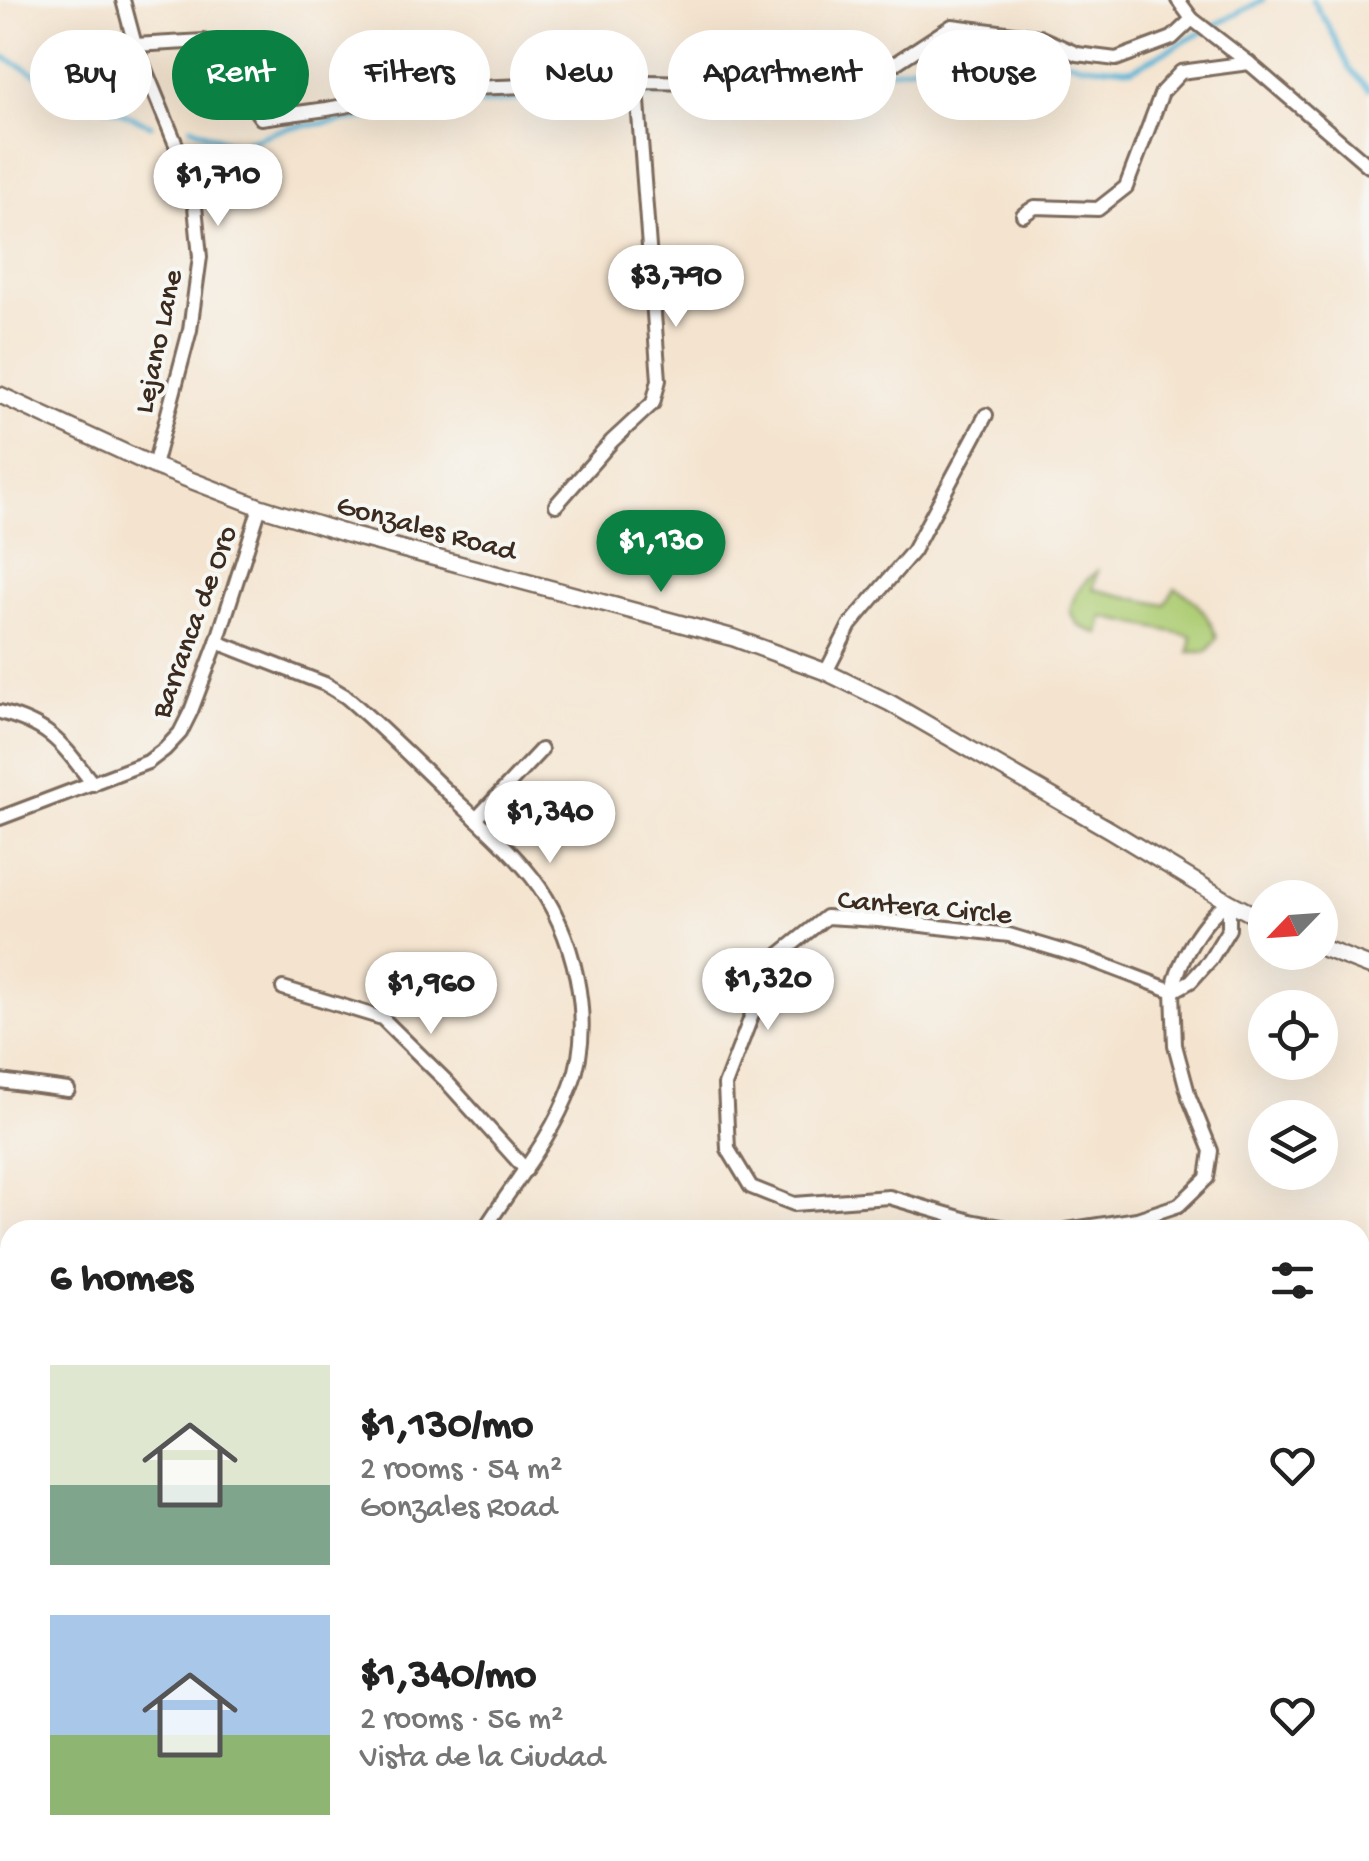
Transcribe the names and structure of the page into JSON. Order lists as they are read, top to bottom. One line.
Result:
{"streets":{"street":["Lejano Lane","Gonzales Road","Barranca de Oro","Cantera Circle"]},"crossings":[["Lejano Lane","Gonzales Road"],["Gonzales Road","Barranca de Oro"]],"north":"bottom left","page":{"chip":["Buy","Rent","Filters","New","Apartment","House"],"price":["$1,710","$3,790","$1,130","$1,340","$1,320","$1,960"],"heading":"6 homes","list":[{"name":"$1,130/mo","note":"2 rooms · 54 m² · Gonzales Road"},{"name":"$1,340/mo","note":"2 rooms · 56 m² · Vista de la Ciudad"}]}}
